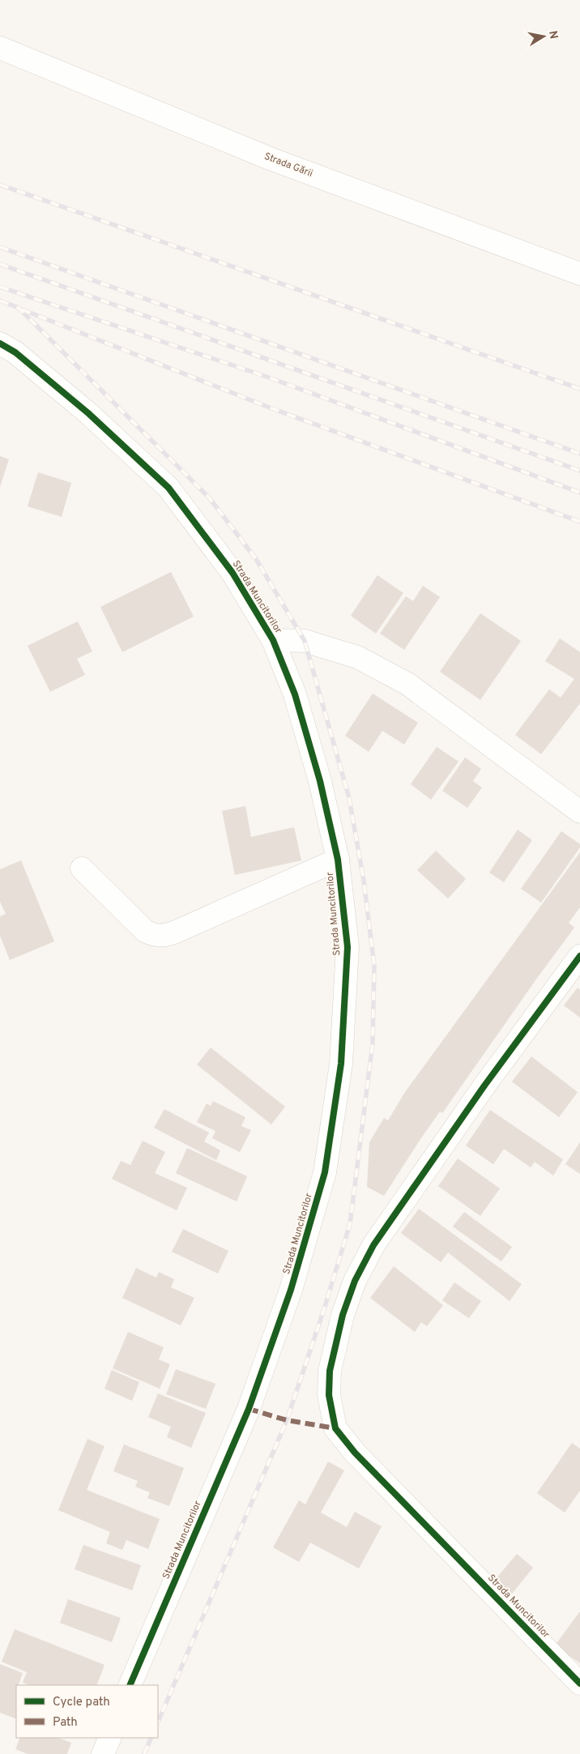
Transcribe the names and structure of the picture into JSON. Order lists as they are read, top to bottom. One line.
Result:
{"streets":{"street":["Strada Gării","Strada Muncitorilor"]},"legend":["Cycle path","Path"],"north":"right"}
